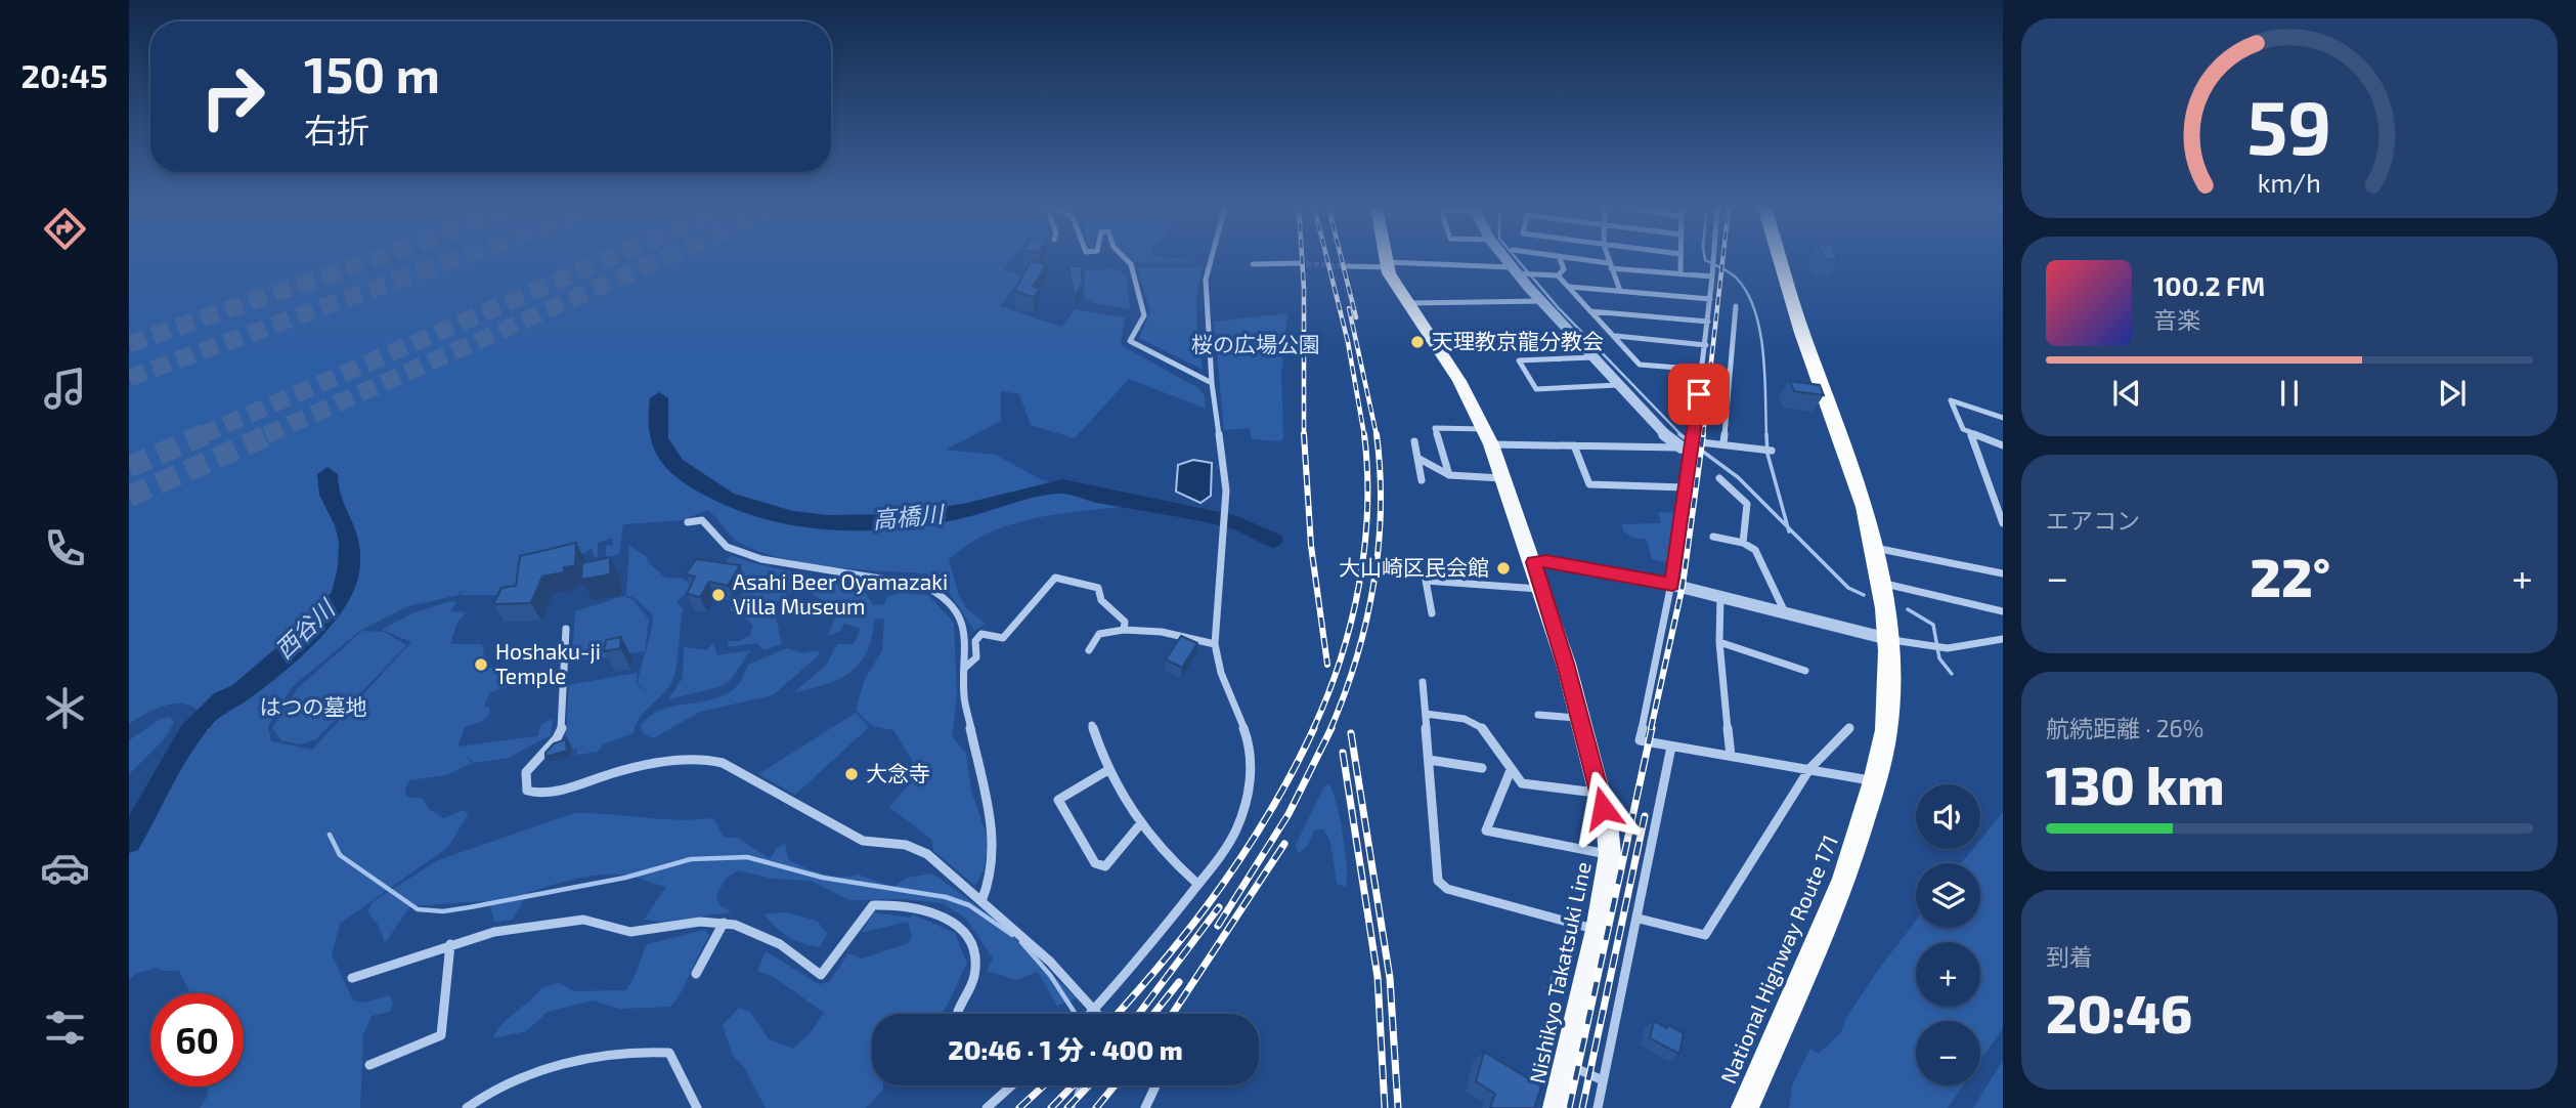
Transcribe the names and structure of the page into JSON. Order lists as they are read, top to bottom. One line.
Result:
{"streets":{"highway":["National Highway Route 171"],"main road":["Nishikyo Takatsuki Line"]},"water":["高橋川","西谷川"],"parks":["桜の広場公園","はつの墓地"],"places":["天理教京龍分教会","大山崎区民会館","Asahi Beer Oyamazaki Villa Museum","Hoshaku-ji Temple","大念寺"],"page":{"tabs":"20:45","turn":["150 m","右折"],"song":["100.2 FM","音楽"],"tile":["エアコン",["航続距離 · 26%","130 km"],["到着","20:46"]],"heat":["−","22°","+"],"map_buttons":["+","−"],"limit":"60","trip":"20:46 · 1 分 · 400 m","gauge":["59","km/h"]}}
